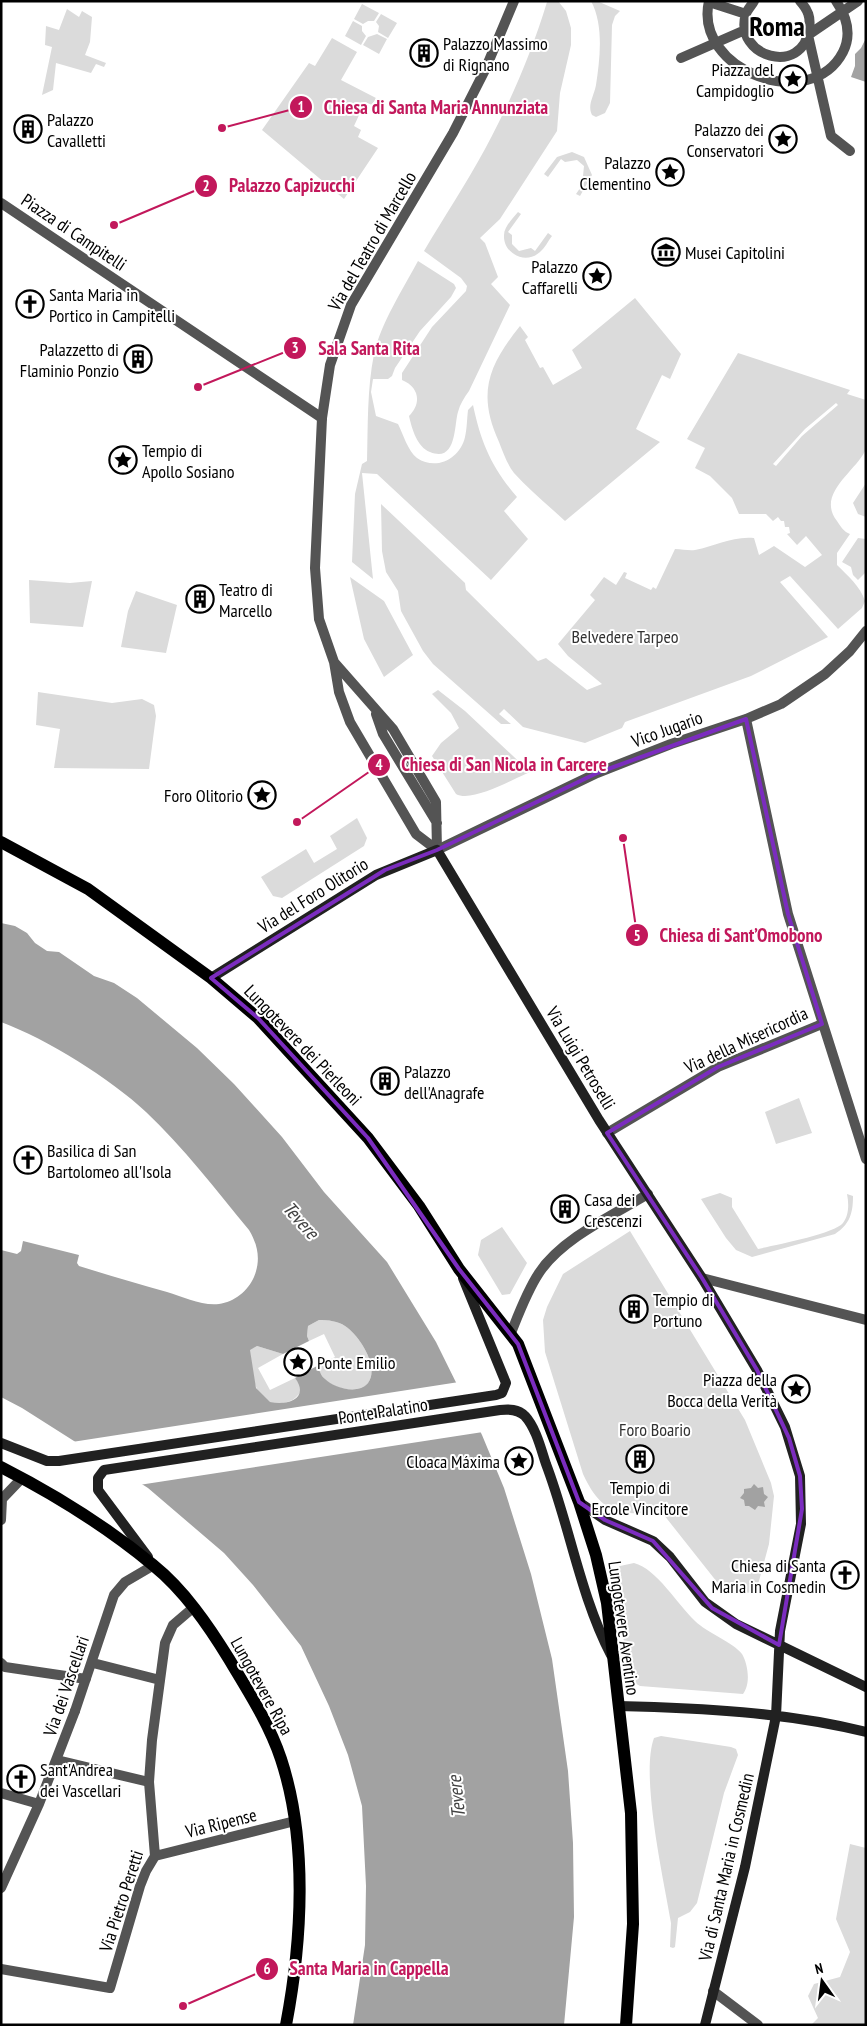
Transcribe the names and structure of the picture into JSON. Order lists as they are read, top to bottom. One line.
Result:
{"streets":{"main road":["Via del Foro Olitorio","Lungotevere dei Pierleoni","Via Luigi Petroselli","Ponte Palatino","Lungotevere Aventino","Lungotevere Ripa","Via di Santa Maria in Cosmedin"],"street":["Piazza di Campitelli","Via del Teatro di Marcello","Vico Jugario","Via della Misericordia","Via dei Vascellari","Via Ripense","Via Pietro Peretti"]},"crossings":[["Piazza di Campitelli","Via del Teatro di Marcello"],["Via del Teatro di Marcello","Vico Jugario"],["Via del Teatro di Marcello","Via del Foro Olitorio"],["Via del Teatro di Marcello","Via Luigi Petroselli"],["Vico Jugario","Via del Foro Olitorio"],["Vico Jugario","Via Luigi Petroselli"],["Via del Foro Olitorio","Lungotevere dei Pierleoni"],["Via del Foro Olitorio","Via Luigi Petroselli"],["Via della Misericordia","Via Luigi Petroselli"],["Lungotevere dei Pierleoni","Ponte Palatino"],["Lungotevere dei Pierleoni","Lungotevere Aventino"],["Ponte Palatino","Lungotevere Aventino"],["Ponte Palatino","Via dei Vascellari"],["Ponte Palatino","Lungotevere Ripa"],["Via dei Vascellari","Lungotevere Ripa"],["Lungotevere Ripa","Via Ripense"],["Lungotevere Ripa","Via Pietro Peretti"],["Via Ripense","Via Pietro Peretti"]],"districts":["Roma"],"water":["Tevere"],"parks":["Belvedere Tarpeo","Foro Boario"],"places":{"building":["Palazzo Massimo di Rignano","Palazzo Cavalletti","Palazzetto di Flaminio Ponzio","Teatro di Marcello","Palazzo dell'Anagrafe","Casa dei Crescenzi","Tempio di Portuno","Tempio di Ercole Vincitore"],"place":["Piazza del Campidoglio","Palazzo dei Conservatori","Palazzo Clementino","Palazzo Caffarelli","Tempio di Apollo Sosiano","Foro Olitorio","Ponte Emilio","Piazza della Bocca della Verità","Cloaca Máxima"],"other":["Chiesa di Santa Maria Annunziata","Palazzo Capizucchi","Sala Santa Rita","Chiesa di San Nicola in Carcere","Chiesa di Sant’Omobono","Santa Maria in Cappella"],"museum":["Musei Capitolini"],"church":["Santa Maria in Portico in Campitelli","Basilica di San Bartolomeo all'Isola","Chiesa di Santa Maria in Cosmedin","Sant'Andrea dei Vascellari"]},"north":"top"}
